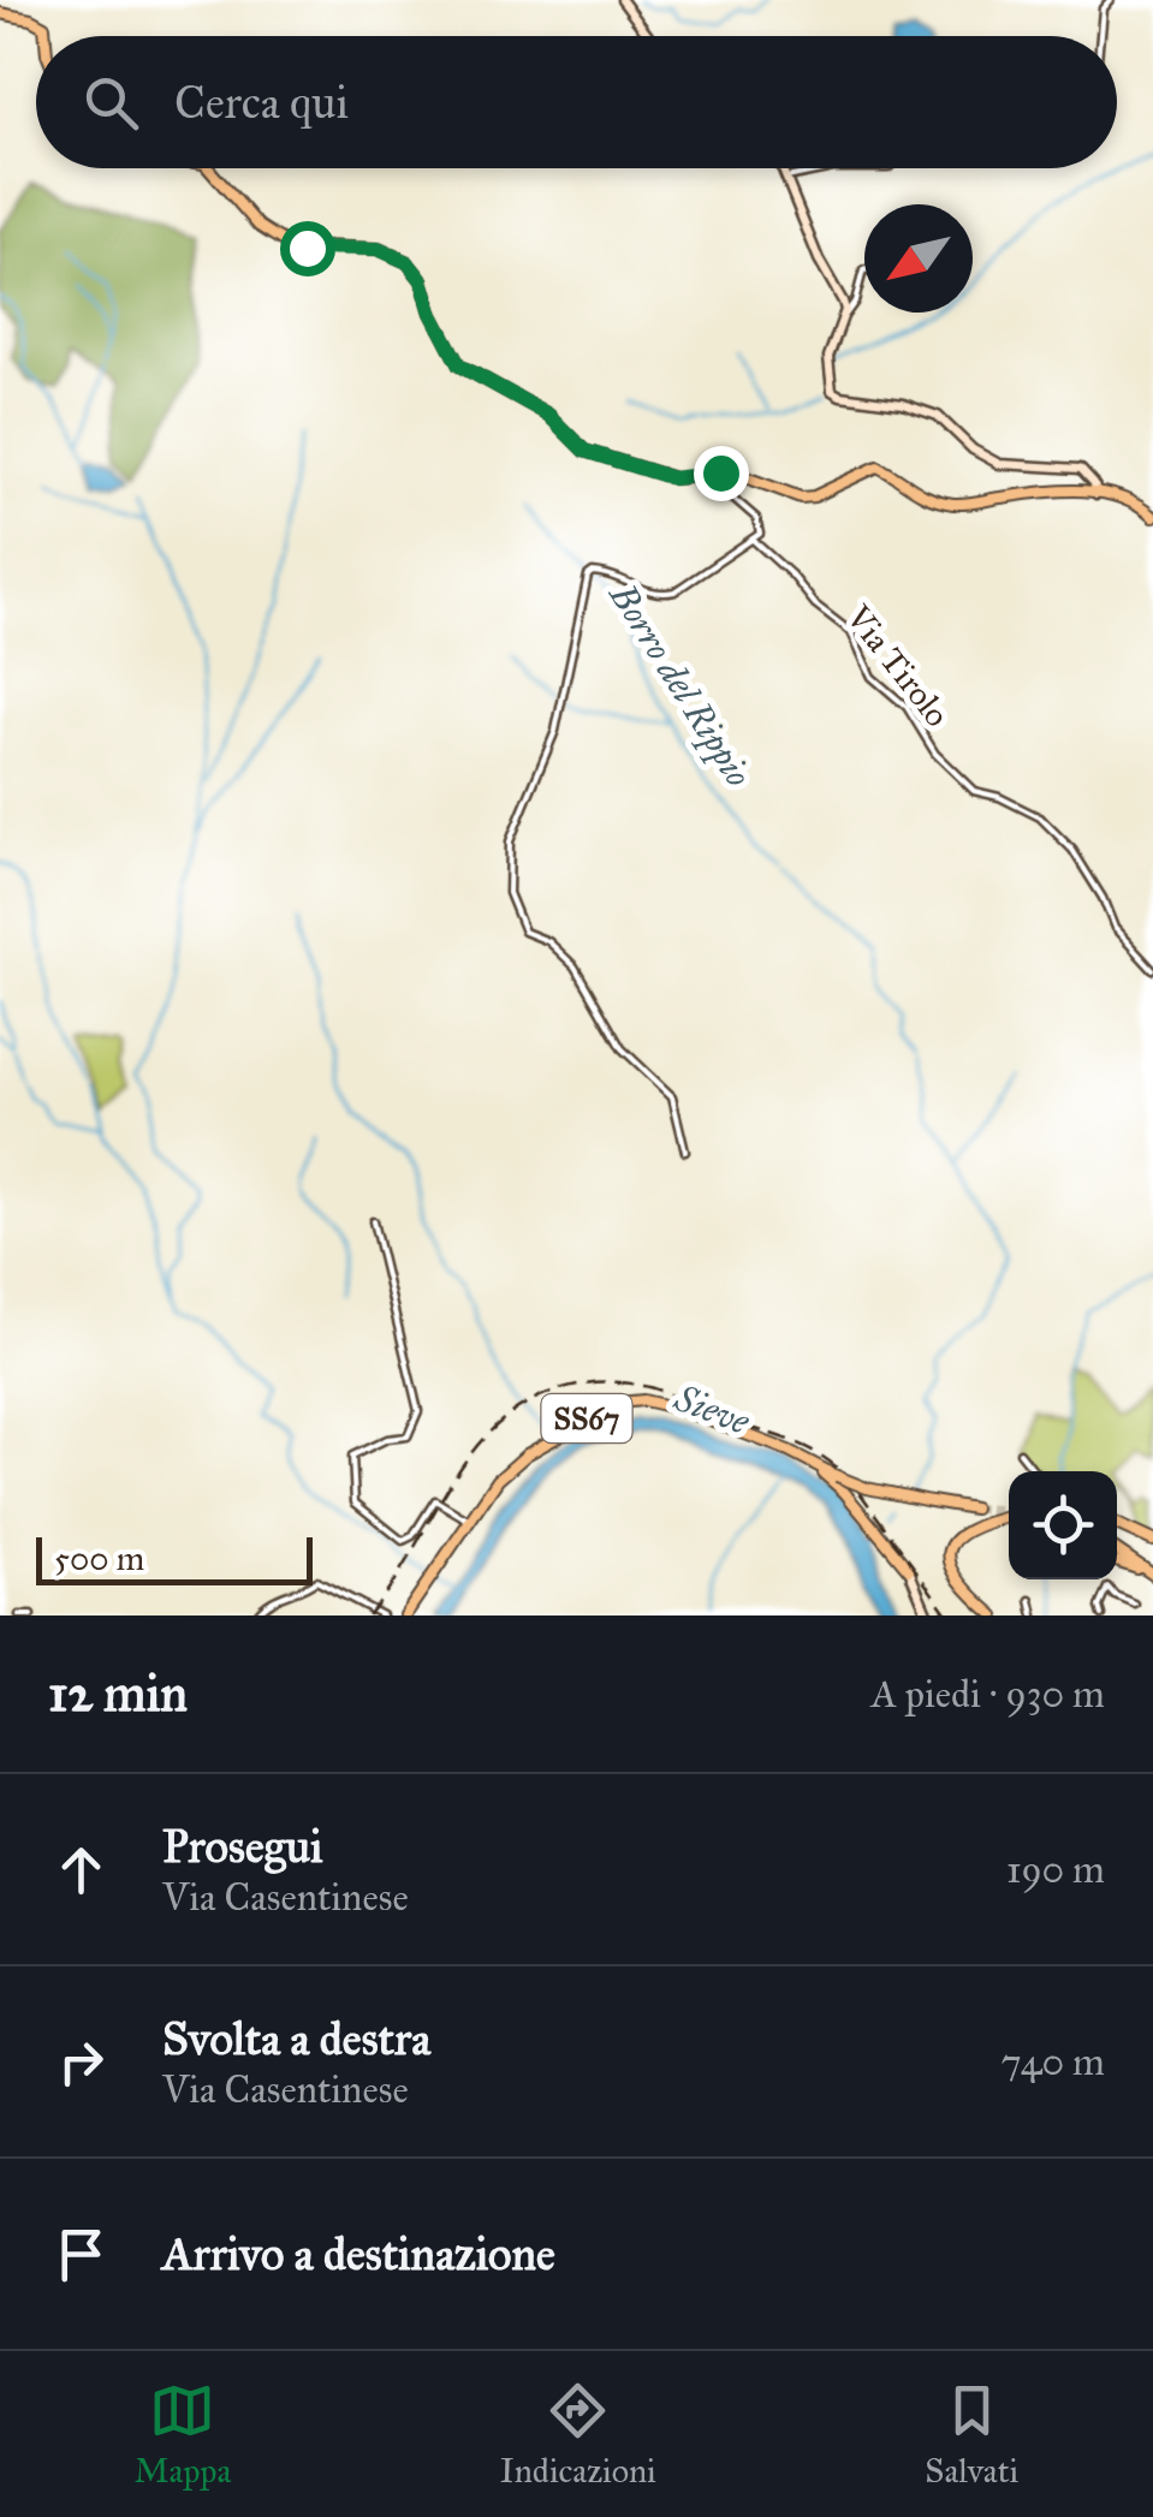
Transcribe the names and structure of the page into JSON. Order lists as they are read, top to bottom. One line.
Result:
{"streets":{"main road":["SS67"],"street":["Via Tirolo"]},"water":["Borro del Rippio","Sieve"],"scale_bar":"500 m","north":"bottom left","page":{"search":"Cerca qui","scale":"500 m","heading":["12 min","A piedi · 930 m"],"list":[["Prosegui","Via Casentinese","190 m"],["Svolta a destra","Via Casentinese","740 m"],"Arrivo a destinazione"],"nav":["Mappa","Indicazioni","Salvati"]}}
